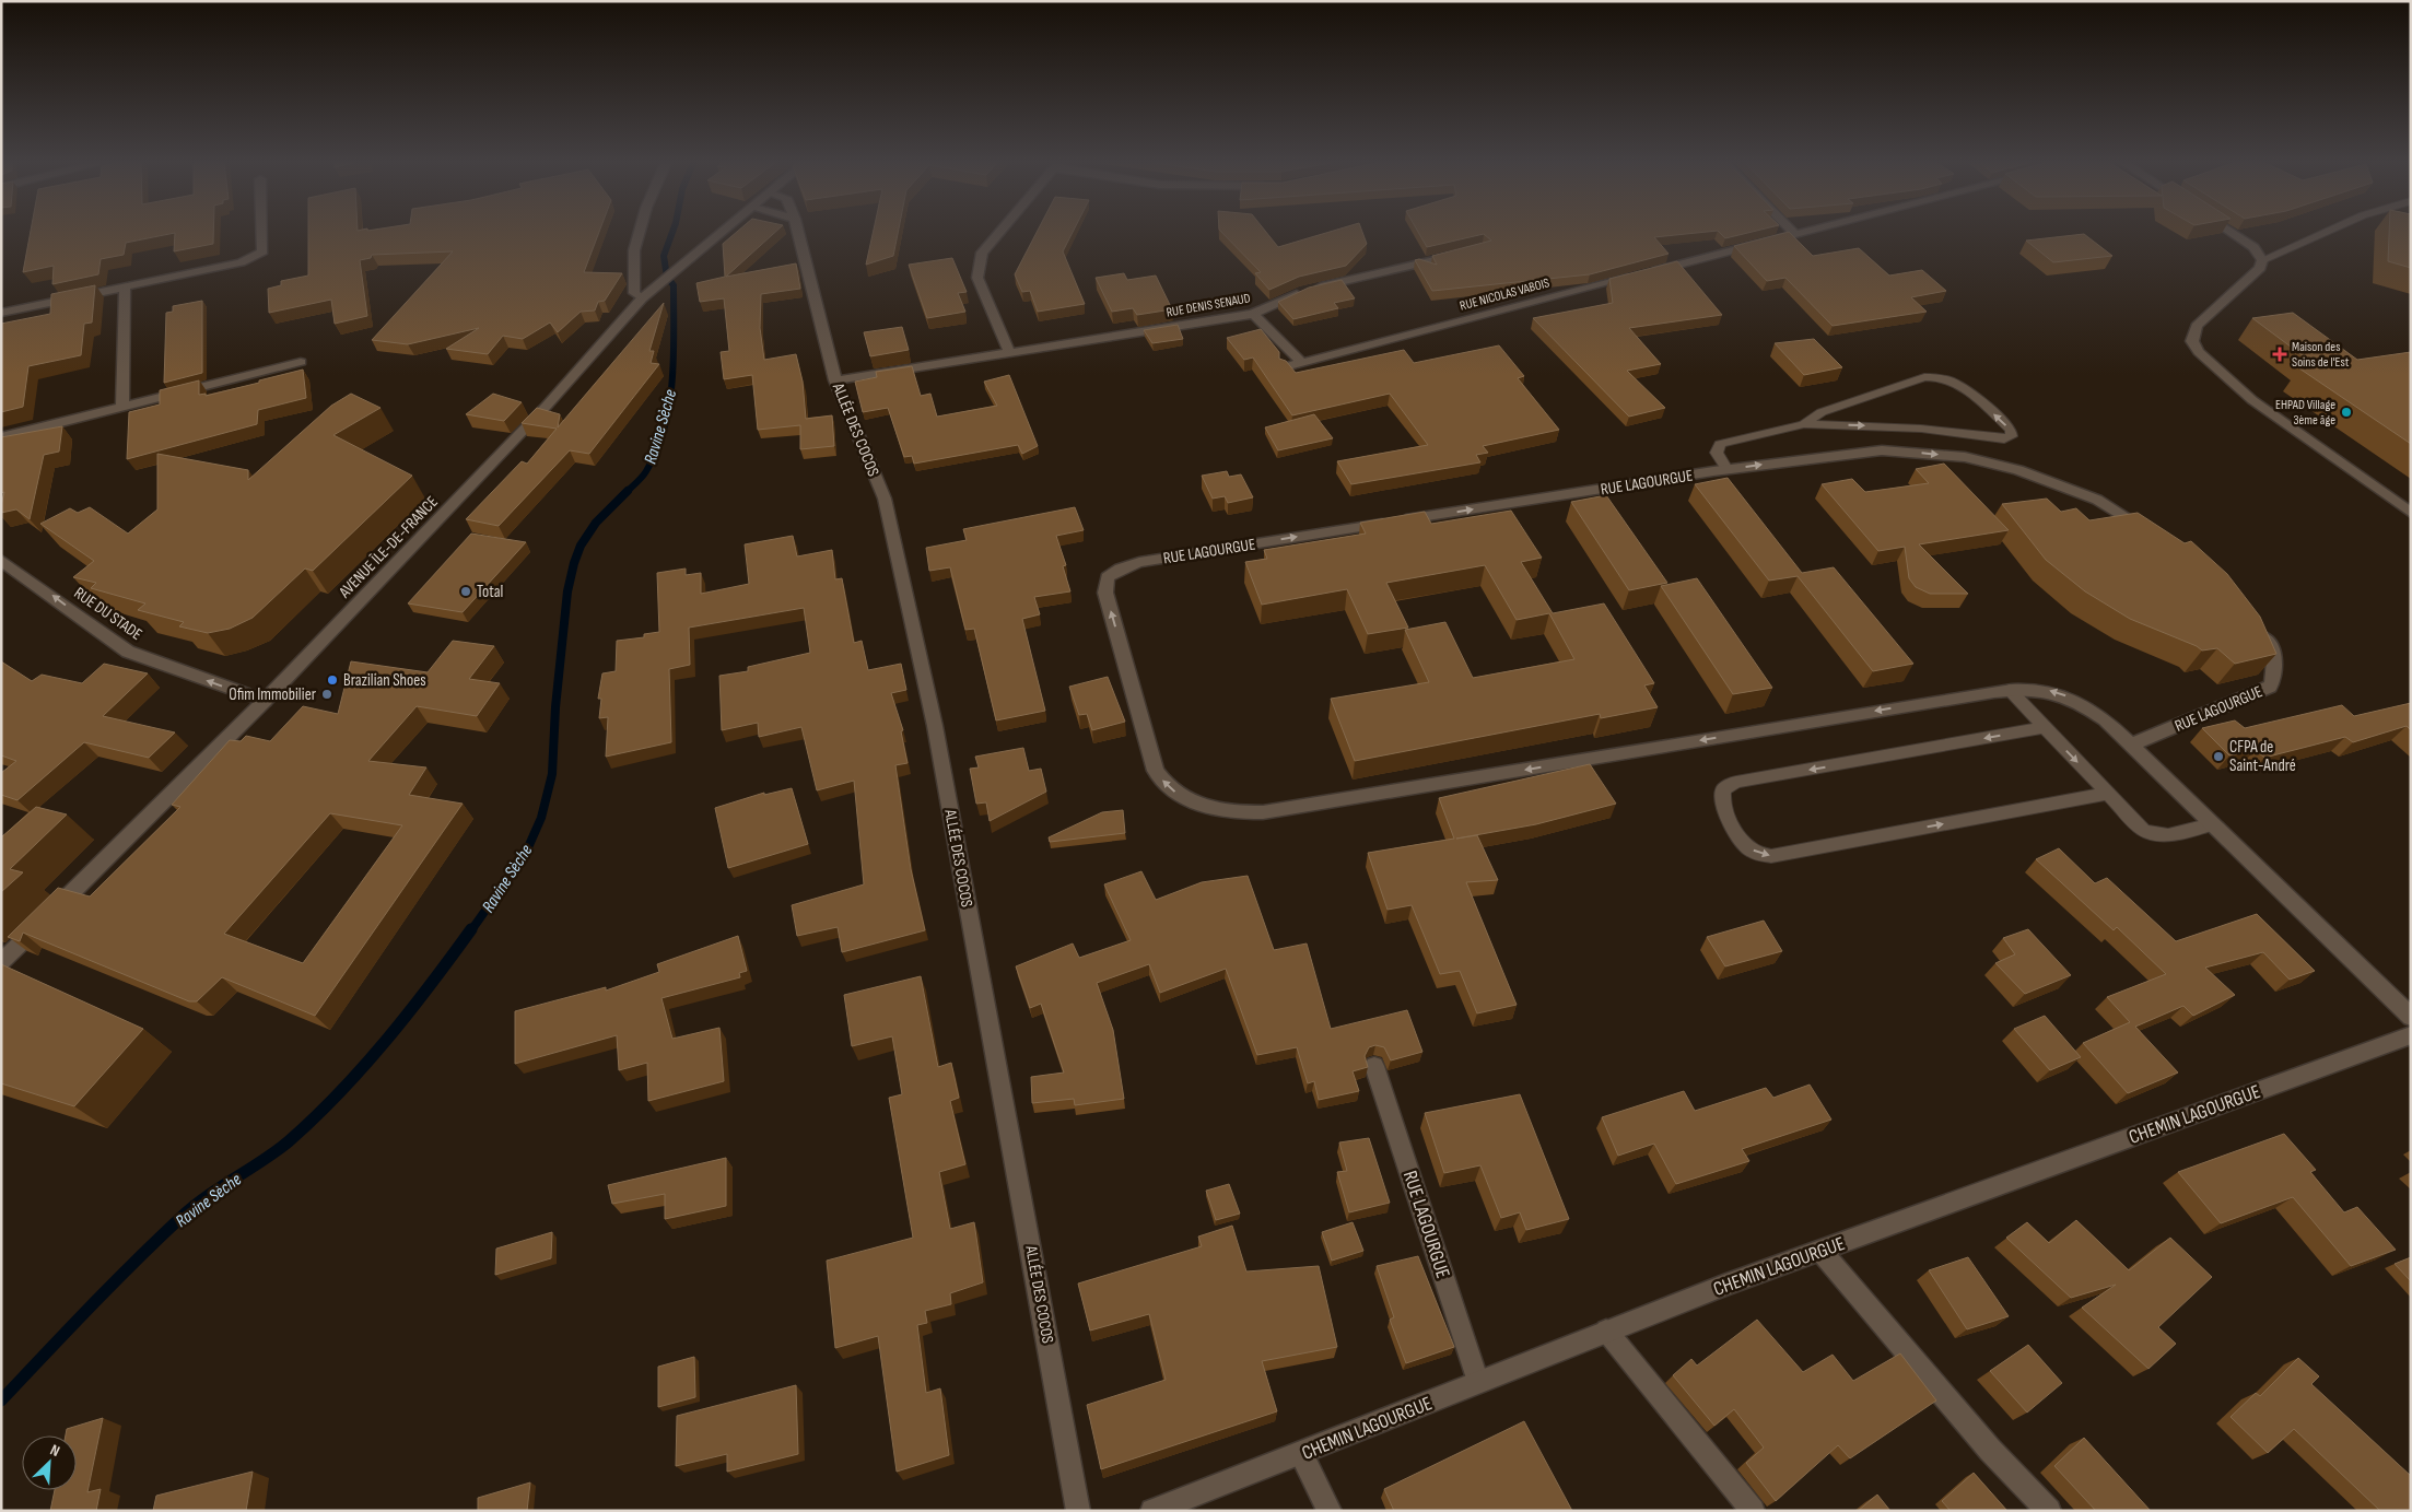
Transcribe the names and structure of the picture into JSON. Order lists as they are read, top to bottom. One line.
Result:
{"streets":{"street":["RUE NICOLAS VABOIS","RUE DENIS SENAUD","ALLÉE DES COCOS","RUE LAGOURGUE","AVENUE ÎLE-DE-FRANCE","RUE DU STADE","CHEMIN LAGOURGUE"]},"crossings":[["RUE DENIS SENAUD","ALLÉE DES COCOS"],["RUE LAGOURGUE","CHEMIN LAGOURGUE"],["AVENUE ÎLE-DE-FRANCE","RUE DU STADE"]],"one_way":["RUE DU STADE"],"water":["Ravine Sèche"],"places":{"health":["Maison des Soins de l'Est"],"other":["EHPAD Village 3ème âge","Total","Brazilian Shoes","Ofim Immobilier","CFPA de Saint-André"]},"north":"top right"}
